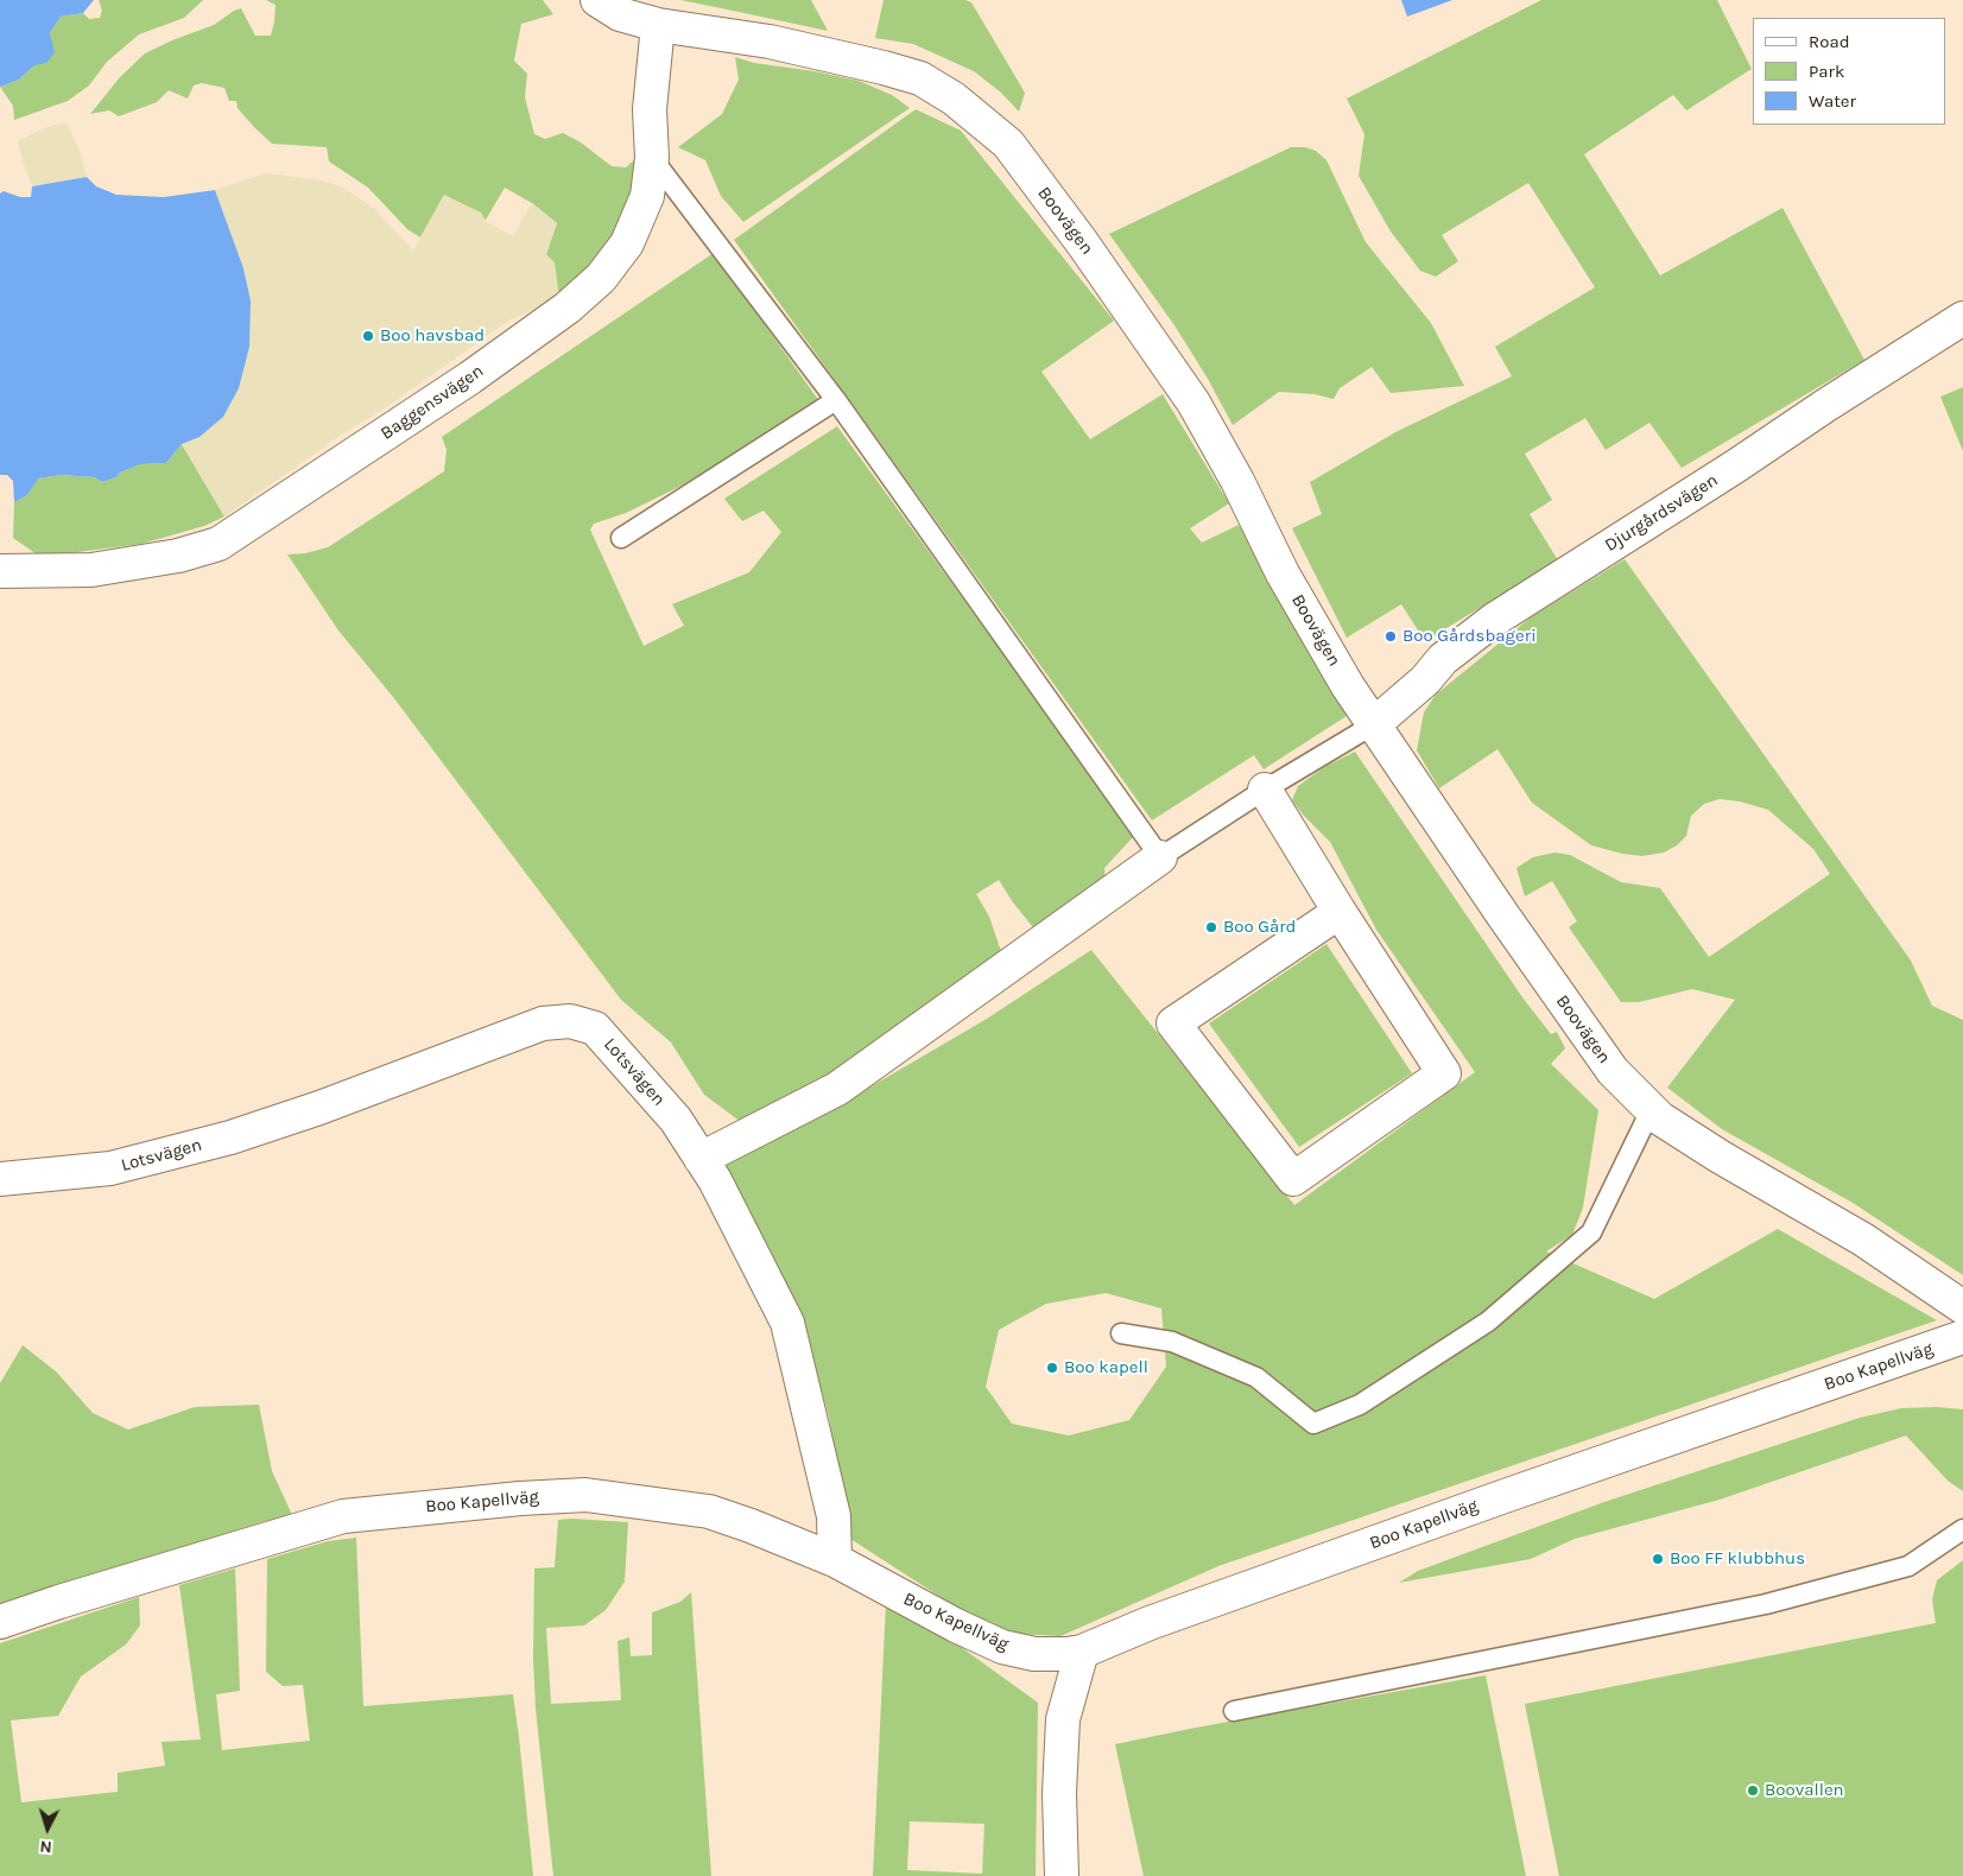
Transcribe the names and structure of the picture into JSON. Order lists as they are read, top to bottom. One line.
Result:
{"streets":{"street":["Boovägen","Baggensvägen","Djurgårdsvägen","Lotsvägen","Boo Kapellväg"]},"crossings":[["Boovägen","Baggensvägen"],["Boovägen","Djurgårdsvägen"],["Lotsvägen","Boo Kapellväg"]],"places":["Boo havsbad","Boo Gårdsbageri","Boo Gård","Boo kapell","Boo FF klubbhus","Boovallen"],"legend":["Road","Park","Water"],"north":"bottom"}
